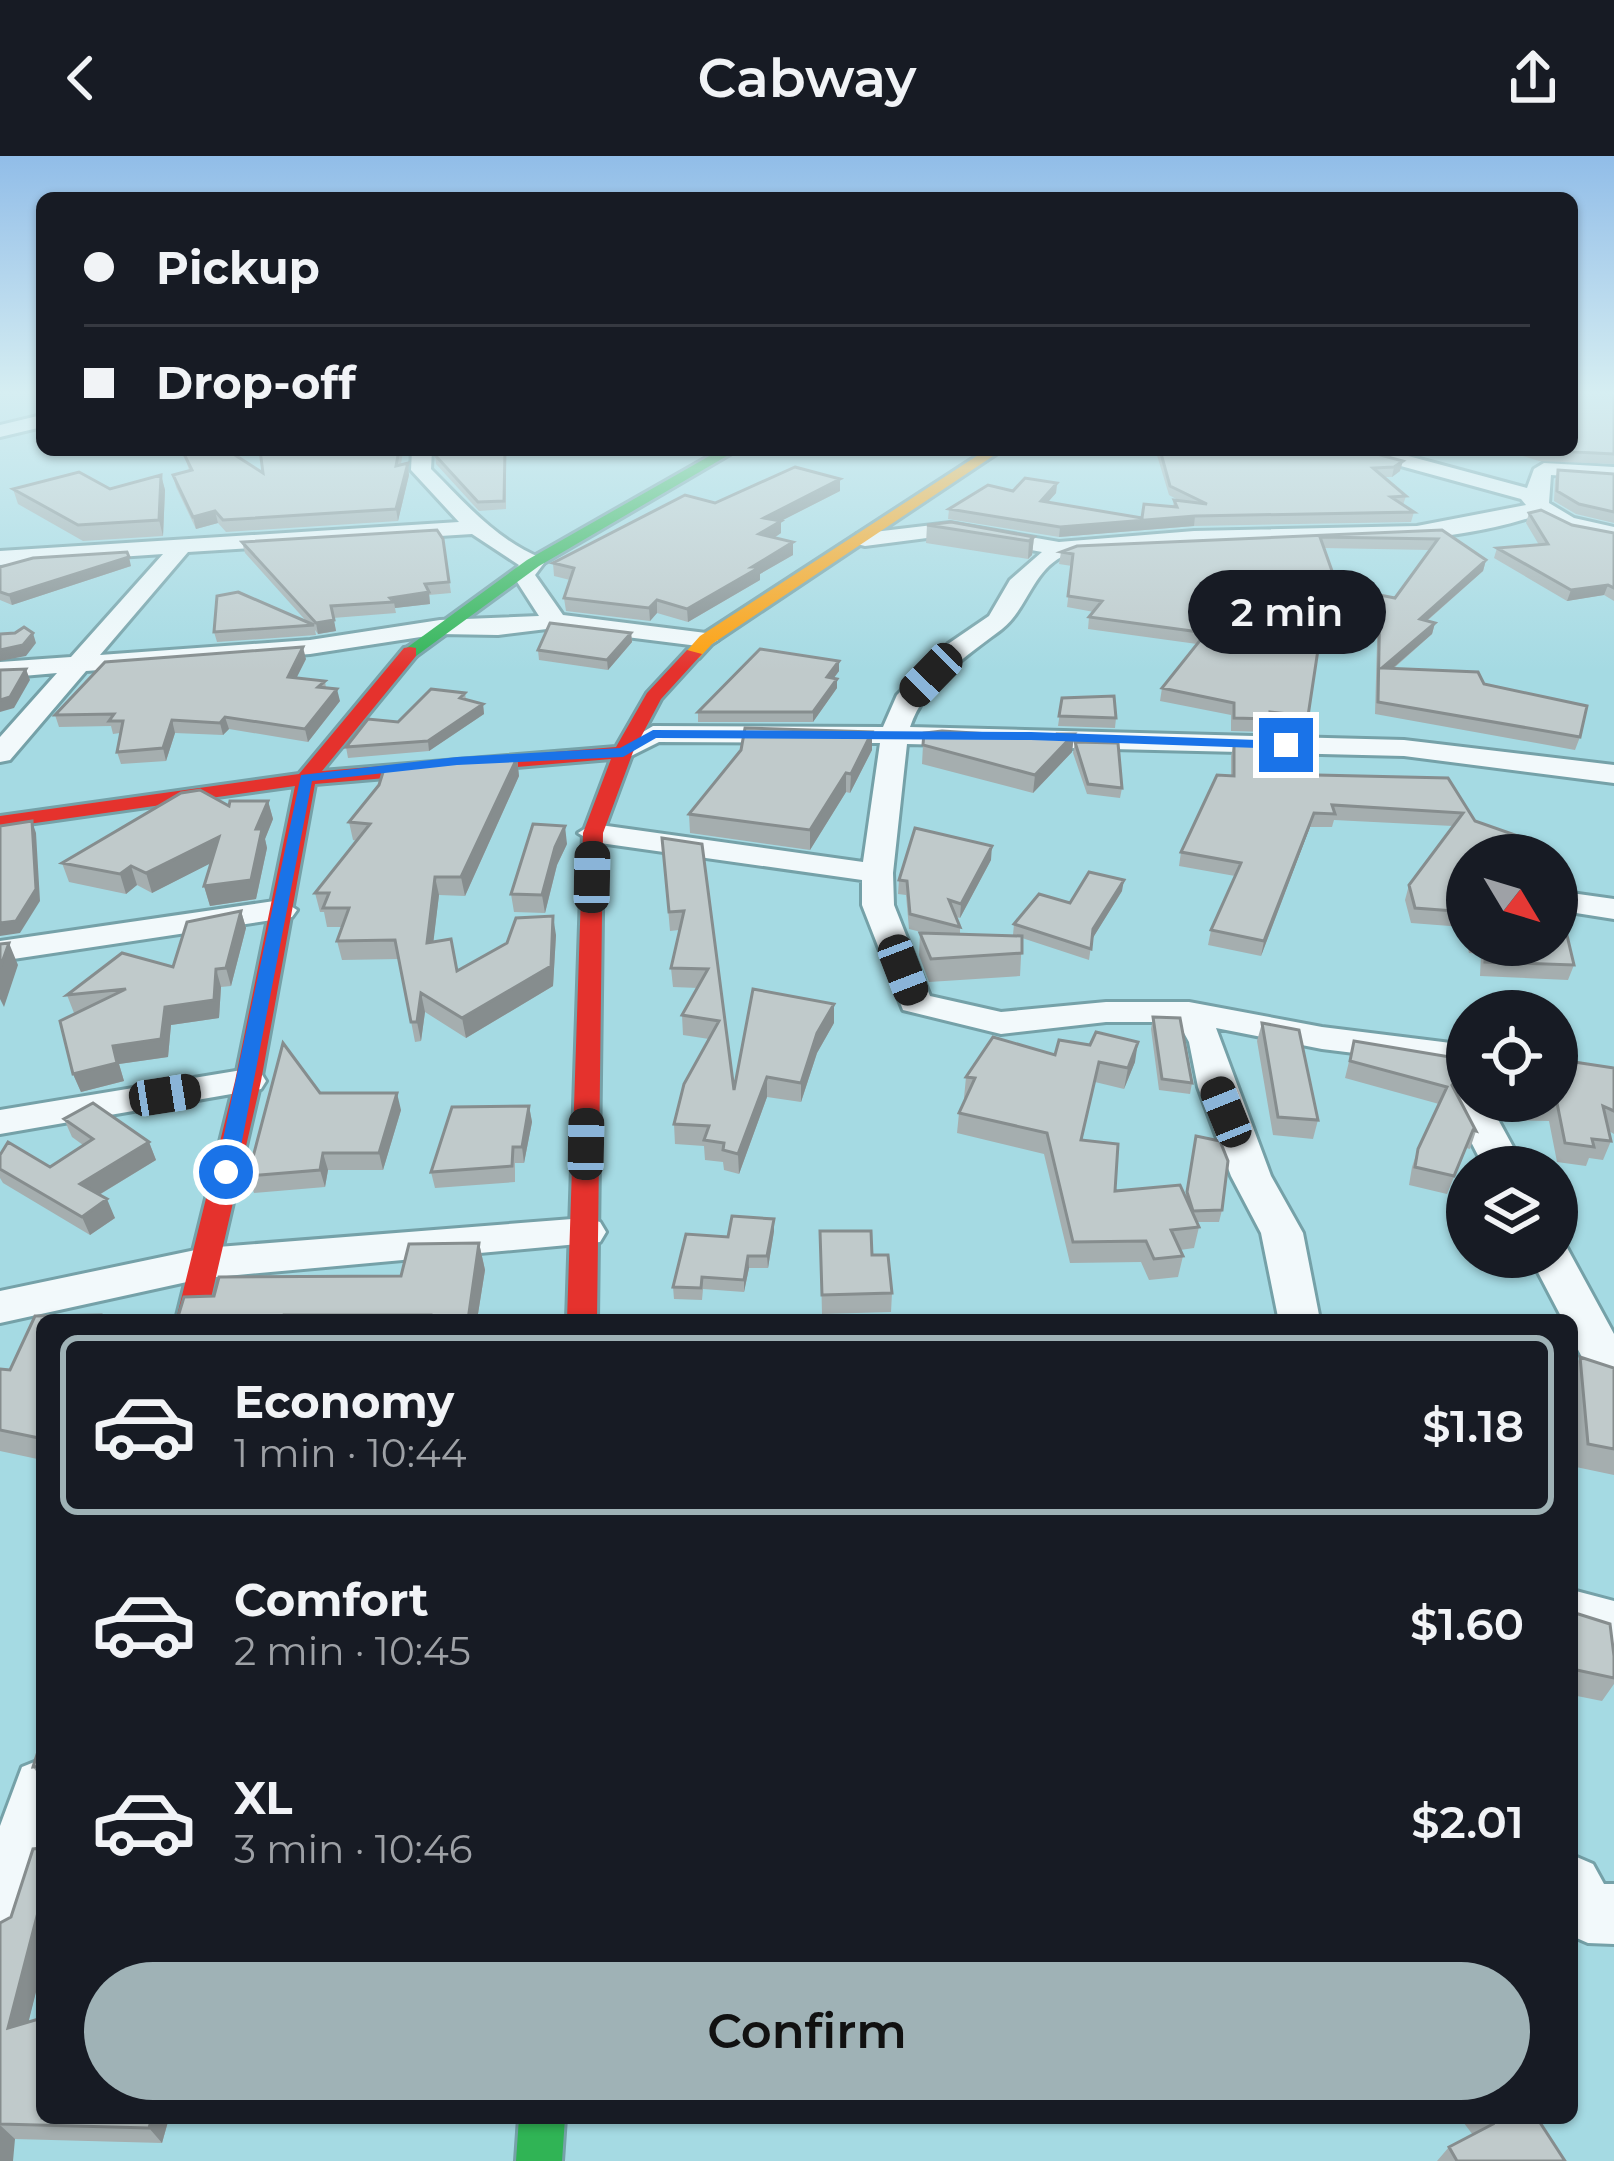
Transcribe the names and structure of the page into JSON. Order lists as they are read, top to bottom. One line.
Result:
{"north":"bottom right","page":{"header":"Cabway","banner":["Pickup","Drop-off"],"bubble":"2 min","list":[{"name":"Economy","note":"1 min · 10:44","value":"$1.18"},{"name":"Comfort","note":"2 min · 10:45","value":"$1.60"},{"name":"XL","note":"3 min · 10:46","value":"$2.01"}],"buttons":"Confirm"}}
